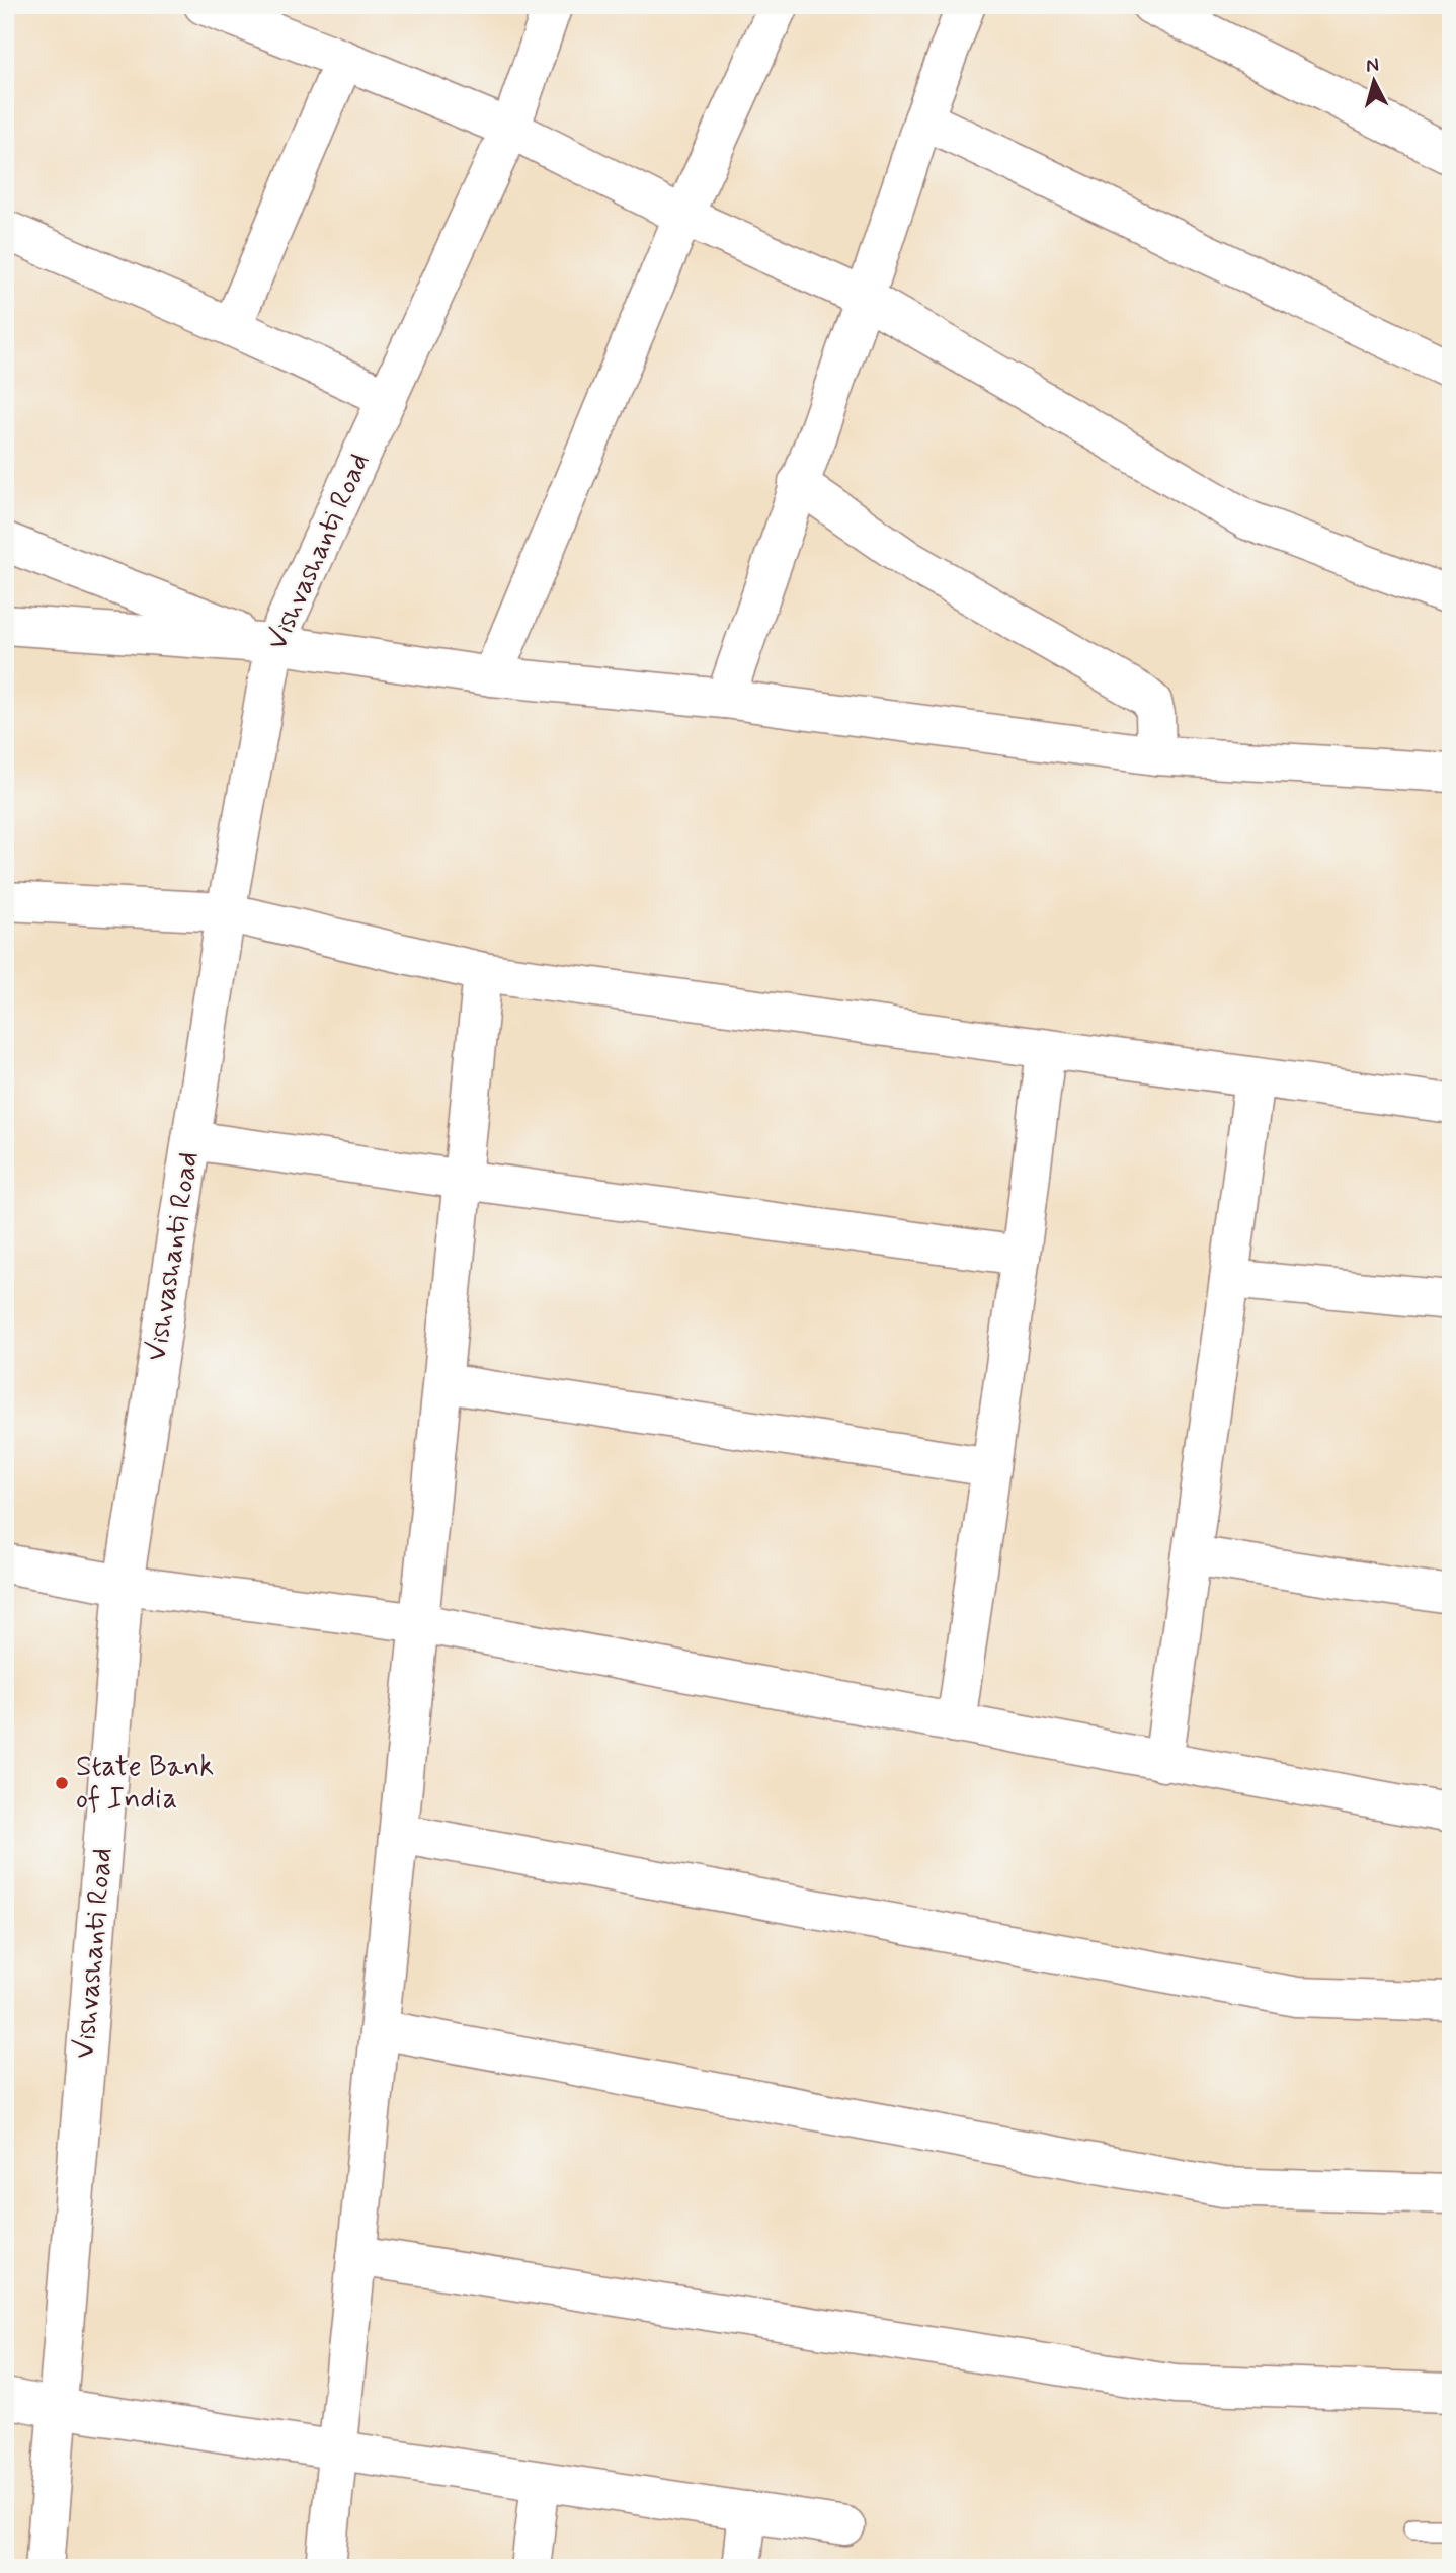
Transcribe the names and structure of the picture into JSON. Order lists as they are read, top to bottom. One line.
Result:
{"streets":{"street":["Vishvashanti Road"]},"places":["State Bank of India"],"north":"top"}
